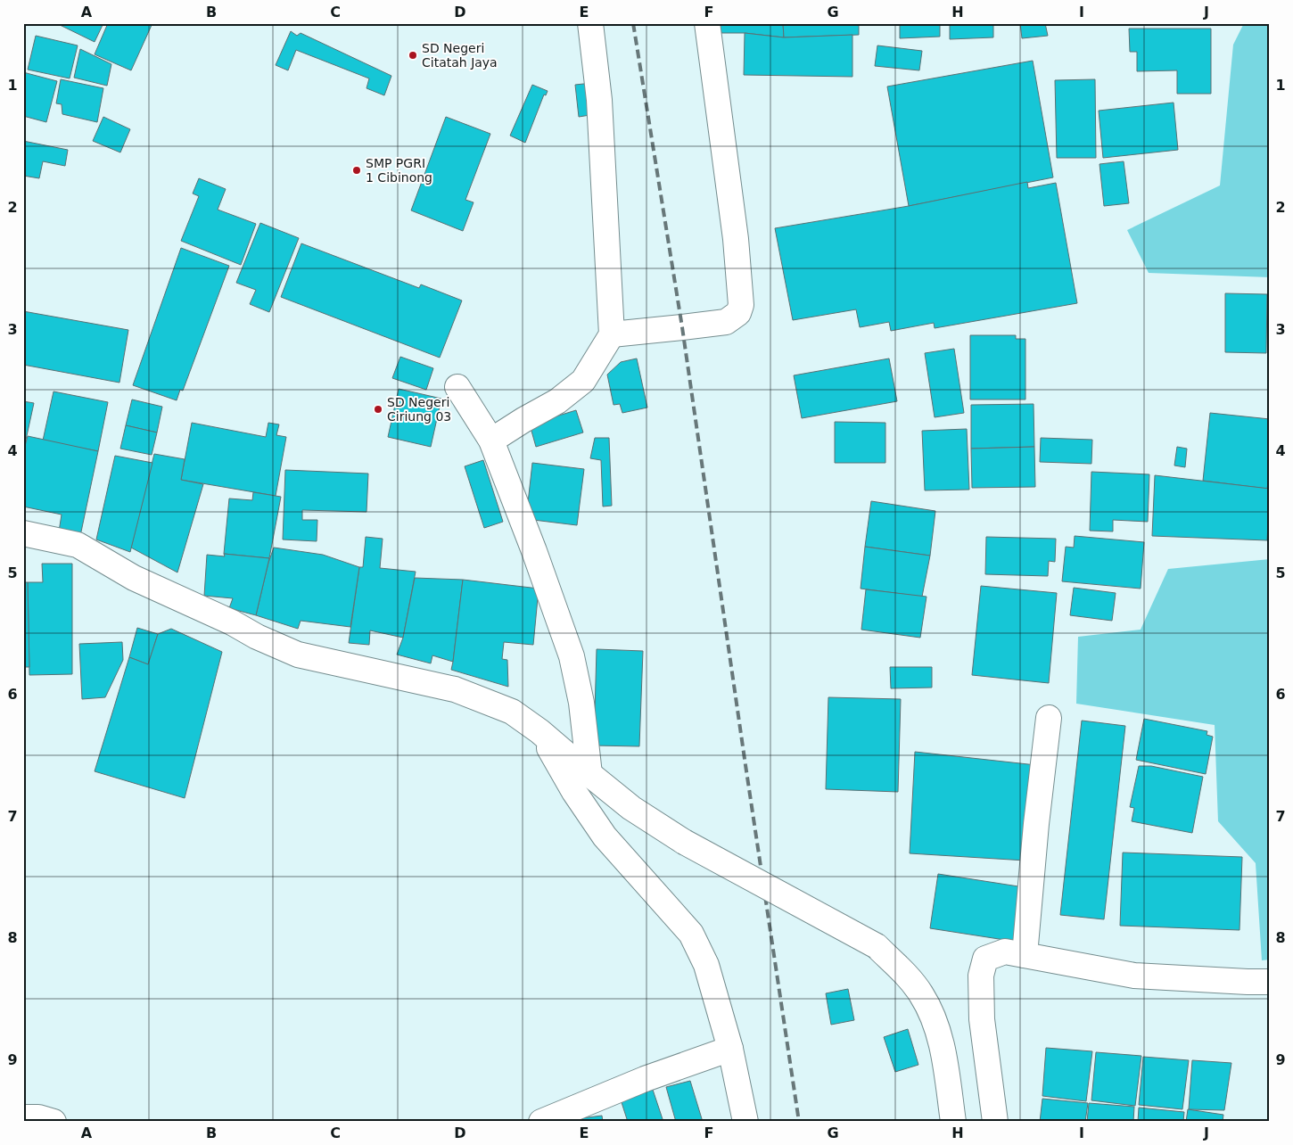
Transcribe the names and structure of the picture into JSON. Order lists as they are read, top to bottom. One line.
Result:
{"places":["SD Negeri Citatah Jaya","SMP PGRI 1 Cibinong","SD Negeri Ciriung 03"],"grid":{"columns":["A","B","C","D","E","F","G","H","I","J"],"rows":["1","2","3","4","5","6","7","8","9"]}}
